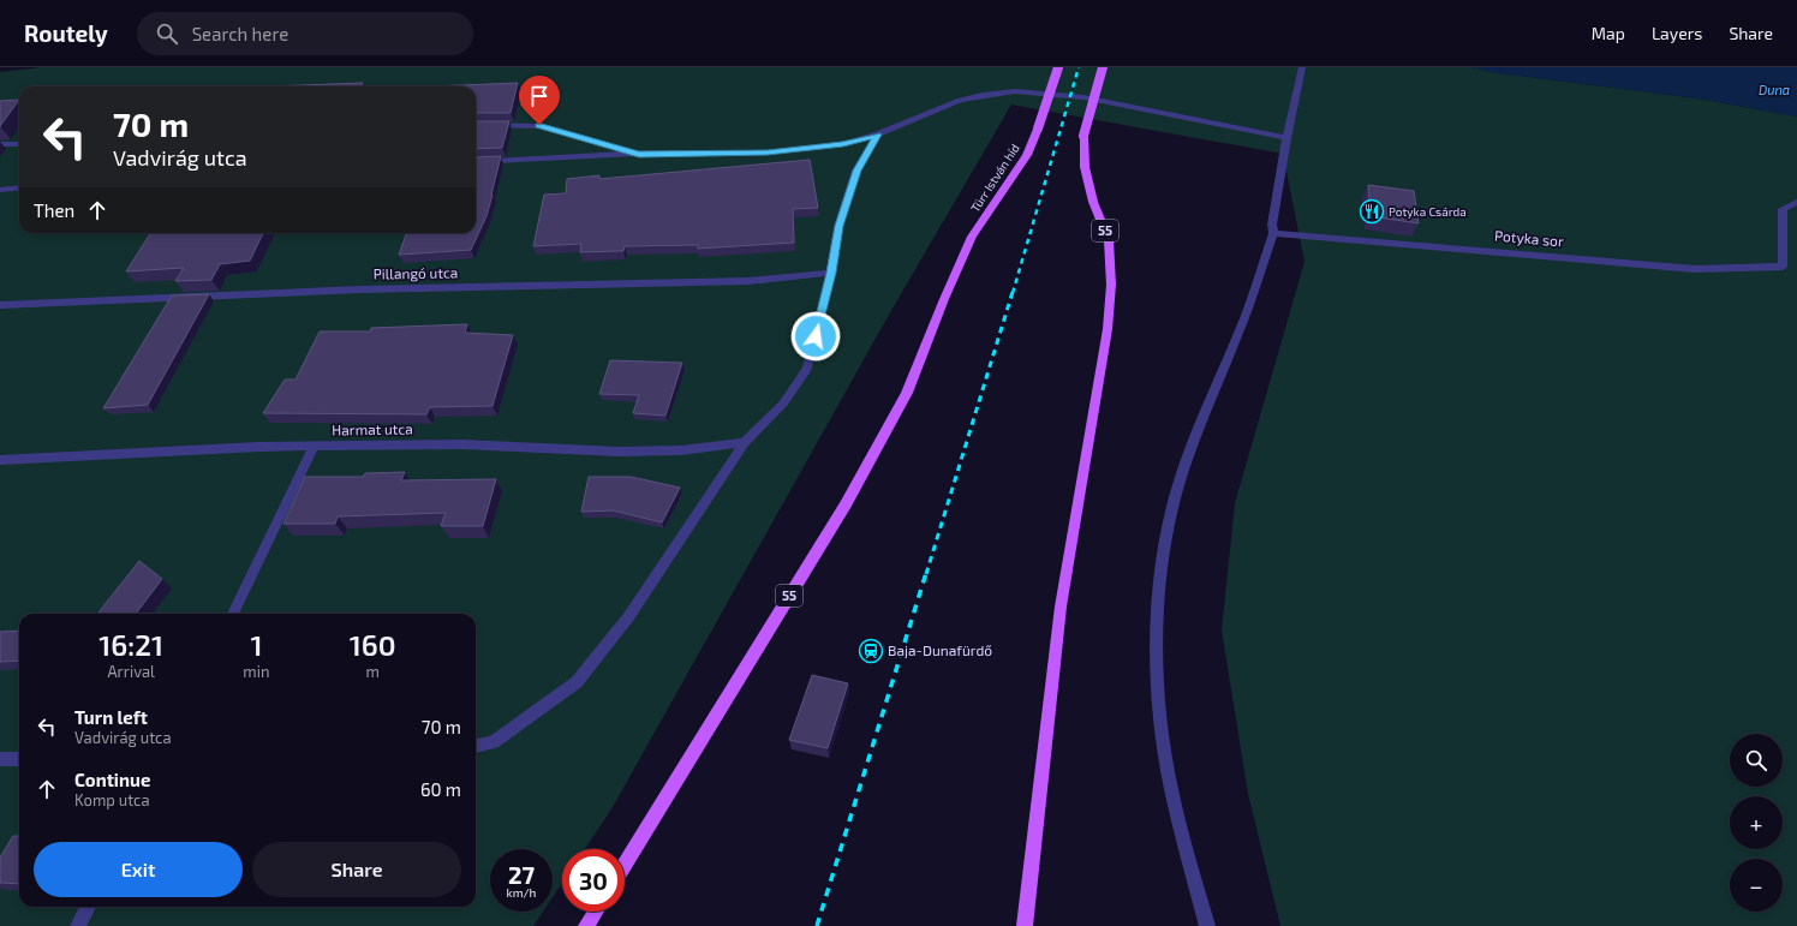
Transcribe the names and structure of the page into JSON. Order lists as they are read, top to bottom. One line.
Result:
{"streets":{"main road":["Türr István híd","55"],"street":["Potyka sor","Pillangó utca","Harmat utca"]},"water":["Duna"],"places":{"restaurant":["Potyka Csárda"],"station":["Baja-Dunafürdő"]},"page":{"header":"Routely","search":"Search here","nav":["Map","Layers","Share"],"turn":["70 m","Vadvirág utca"],"then":"Then","eta":["16:21","Arrival","1","min","160","m"],"list":[{"name":"Turn left","note":"Vadvirág utca","value":"70 m"},{"name":"Continue","note":"Komp utca","value":"60 m"}],"map_buttons":["+","−"],"buttons":["Exit","Share"],"speed":"27 km/h","limit":"30"}}
